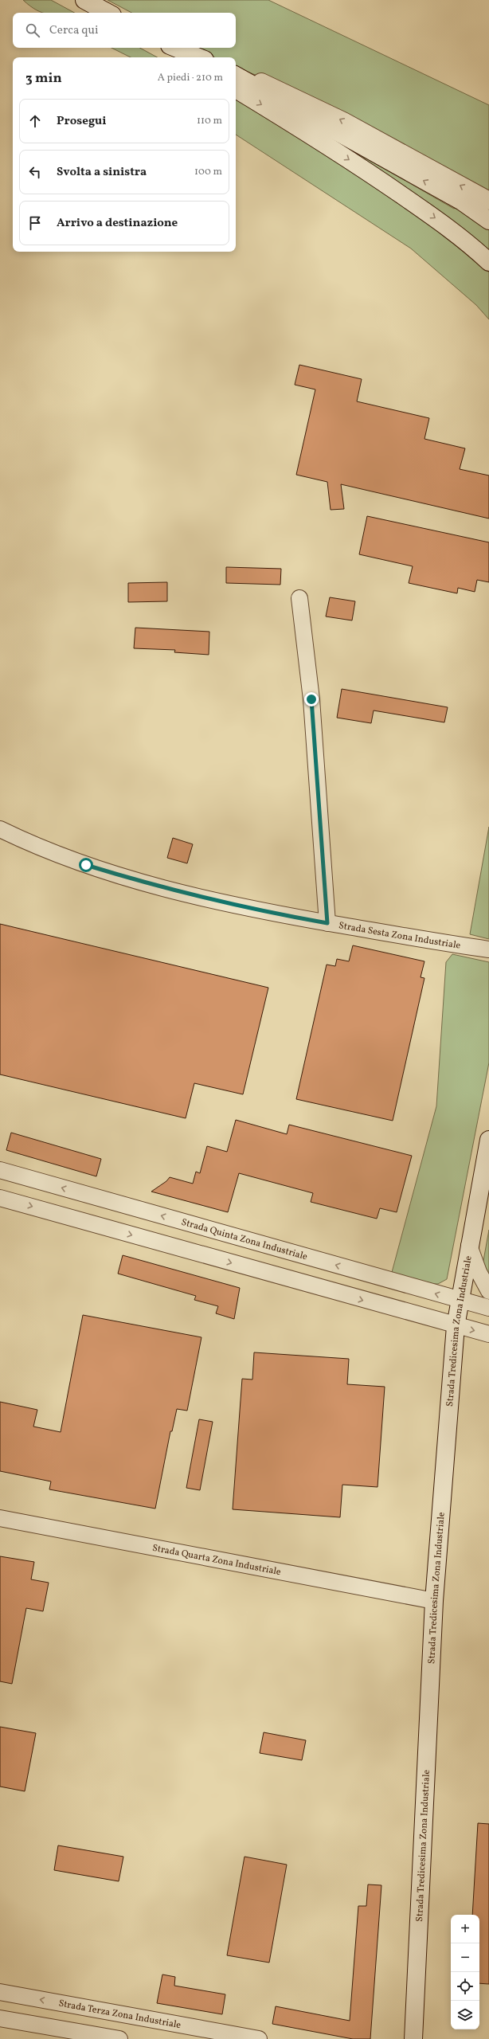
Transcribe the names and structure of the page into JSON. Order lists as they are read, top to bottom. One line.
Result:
{"streets":{"main road":["Strada Tredicesima Zona Industriale"],"street":["Strada Sesta Zona Industriale","Strada Quinta Zona Industriale","Strada Quarta Zona Industriale","Strada Terza Zona Industriale"]},"crossings":[["Strada Quinta Zona Industriale","Strada Tredicesima Zona Industriale"],["Strada Tredicesima Zona Industriale","Strada Quarta Zona Industriale"]],"page":{"search":"Cerca qui","heading":["3 min","A piedi · 210 m"],"list":[["Prosegui","110 m"],["Svolta a sinistra","100 m"],"Arrivo a destinazione"],"map_buttons":["+","−"]}}
